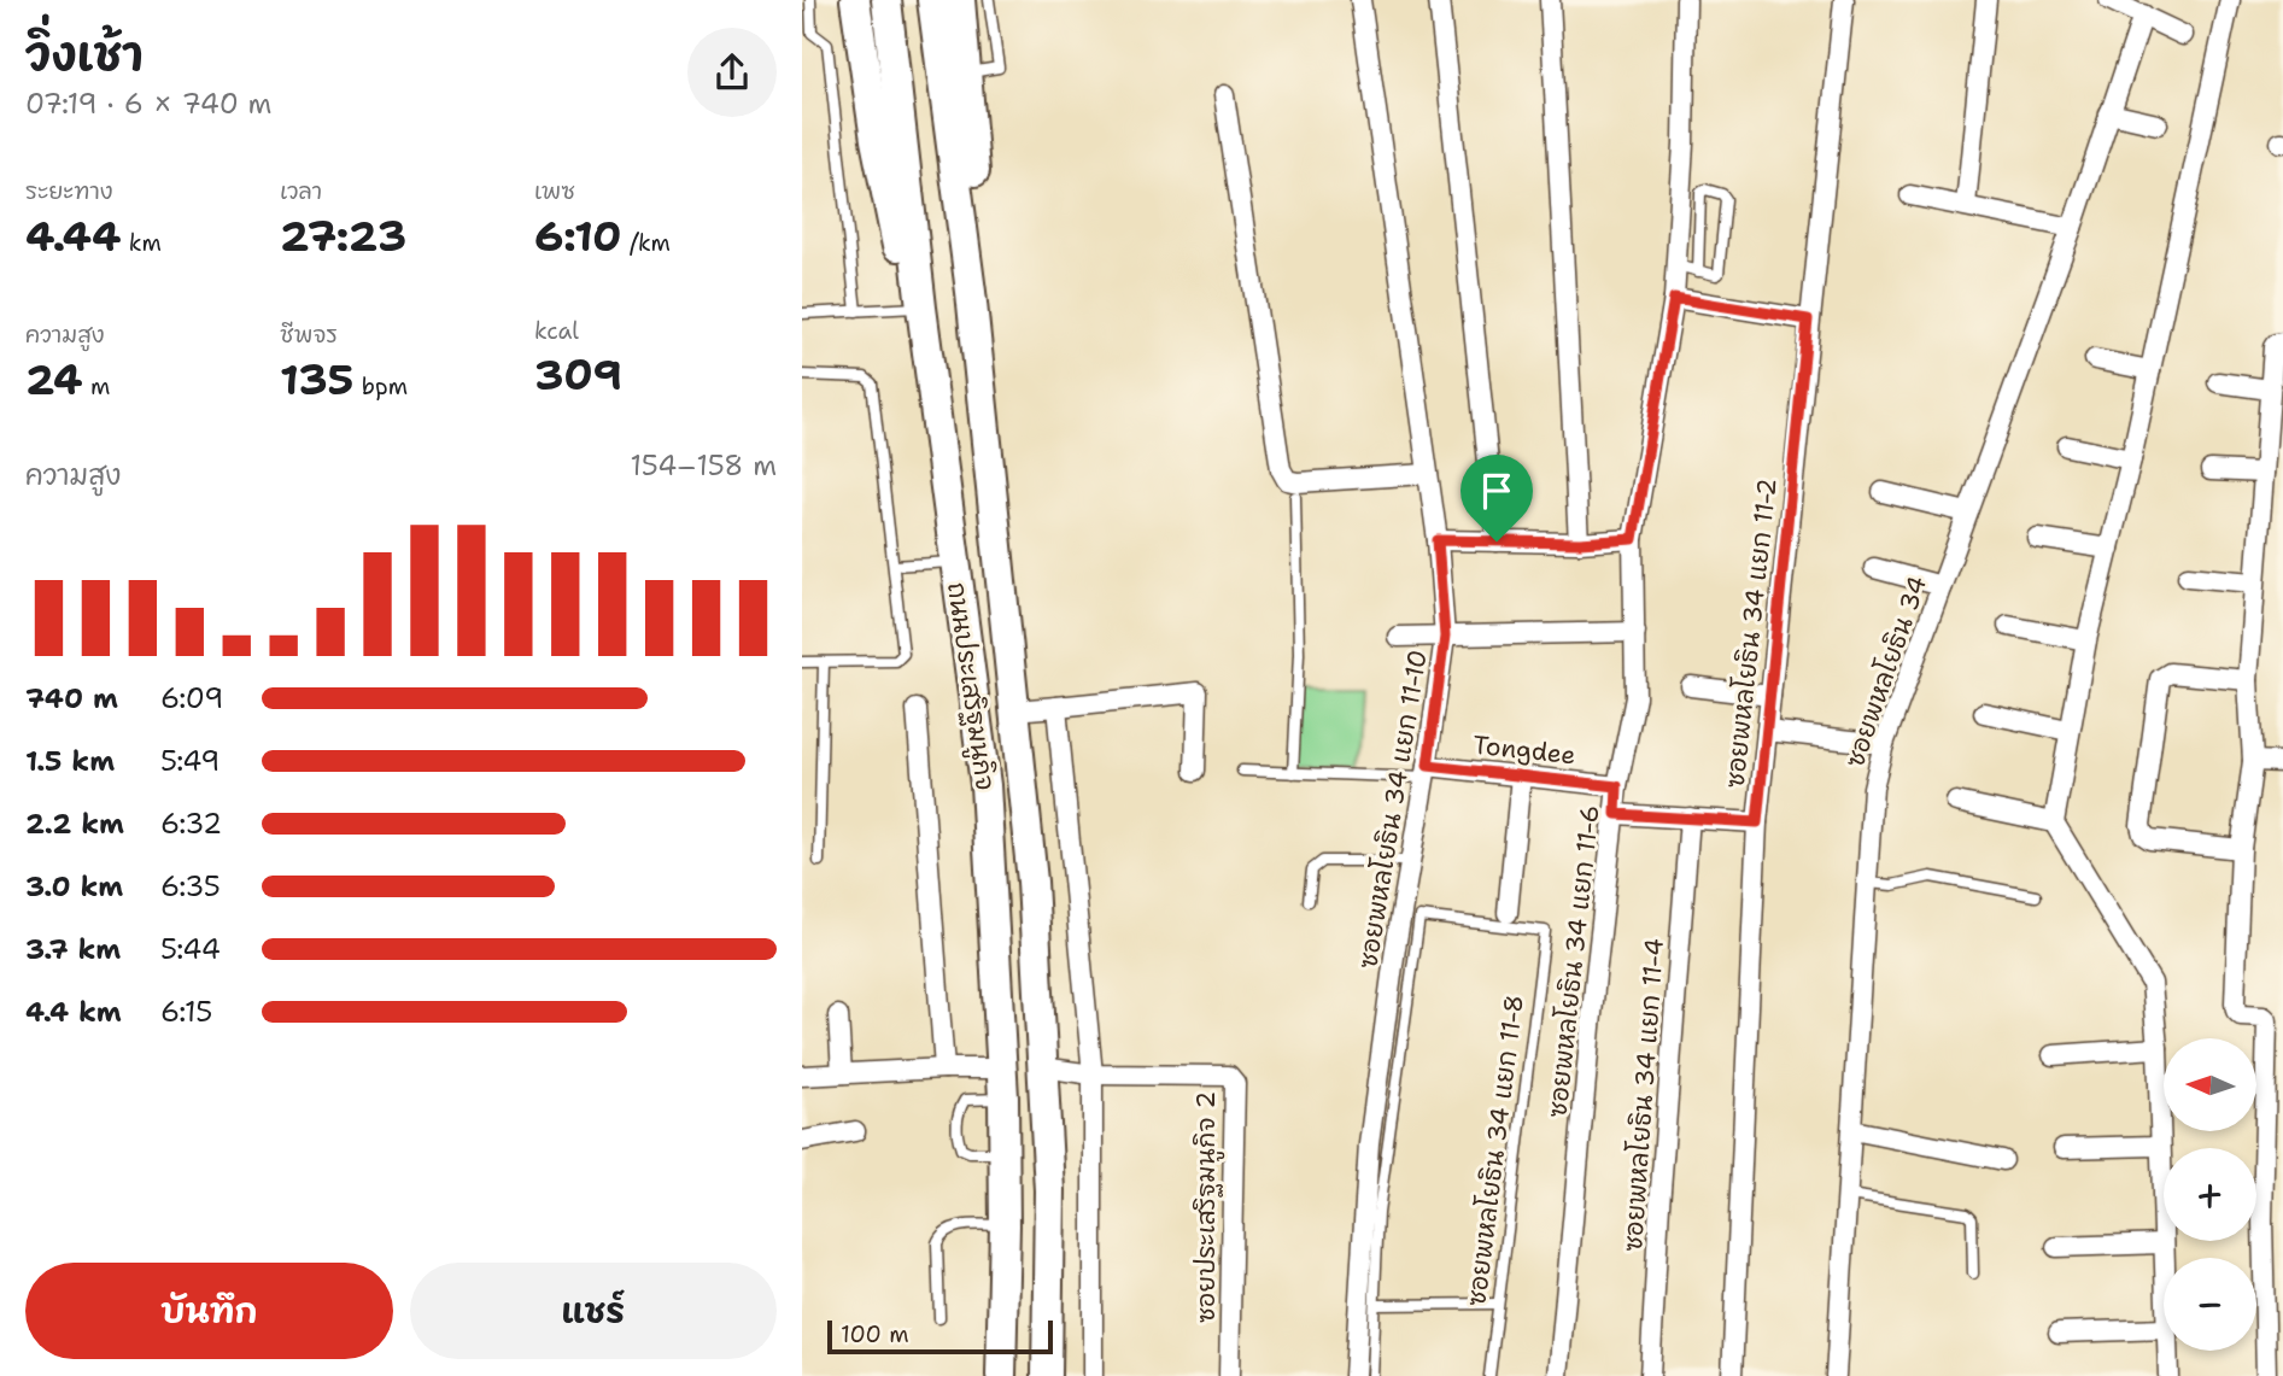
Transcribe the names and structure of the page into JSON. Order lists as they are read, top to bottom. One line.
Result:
{"streets":{"main road":["ถนนประเสริฐมนูกิจ"],"street":["ซอยพหลโยธิน 34 แยก 11-2","ซอยพหลโยธิน 34","Tongdee","ซอยพหลโยธิน 34 แยก 11-10","ซอยพหลโยธิน 34 แยก 11-6","ซอยพหลโยธิน 34 แยก 11-4","ซอยประเสริฐมนูกิจ 2"],"lane":["ซอยพหลโยธิน 34 แยก 11-8"]},"crossings":[["ถนนประเสริฐมนูกิจ","ซอยประเสริฐมนูกิจ 2"],["Tongdee","ซอยพหลโยธิน 34 แยก 11-10"],["Tongdee","ซอยพหลโยธิน 34 แยก 11-6"]],"scale_bar":"100 m","north":"left","page":{"heading":["วิ่งเช้า","07:19 · 6 × 740 m"],"stats":[["ระยะทาง","4.44 km"],["เวลา","27:23"],["เพซ","6:10 /km"],["ความสูง","24 m"],["ชีพจร","135 bpm"],["kcal","309"]],"chart":["ความสูง","154–158 m"],"list":[{"name":"740 m","note":"6:09"},{"name":"1.5 km","note":"5:49"},{"name":"2.2 km","note":"6:32"},{"name":"3.0 km","note":"6:35"},{"name":"3.7 km","note":"5:44"},{"name":"4.4 km","note":"6:15"}],"map_buttons":["+","−"],"buttons":["บันทึก","แชร์"],"scale":"100 m"}}
